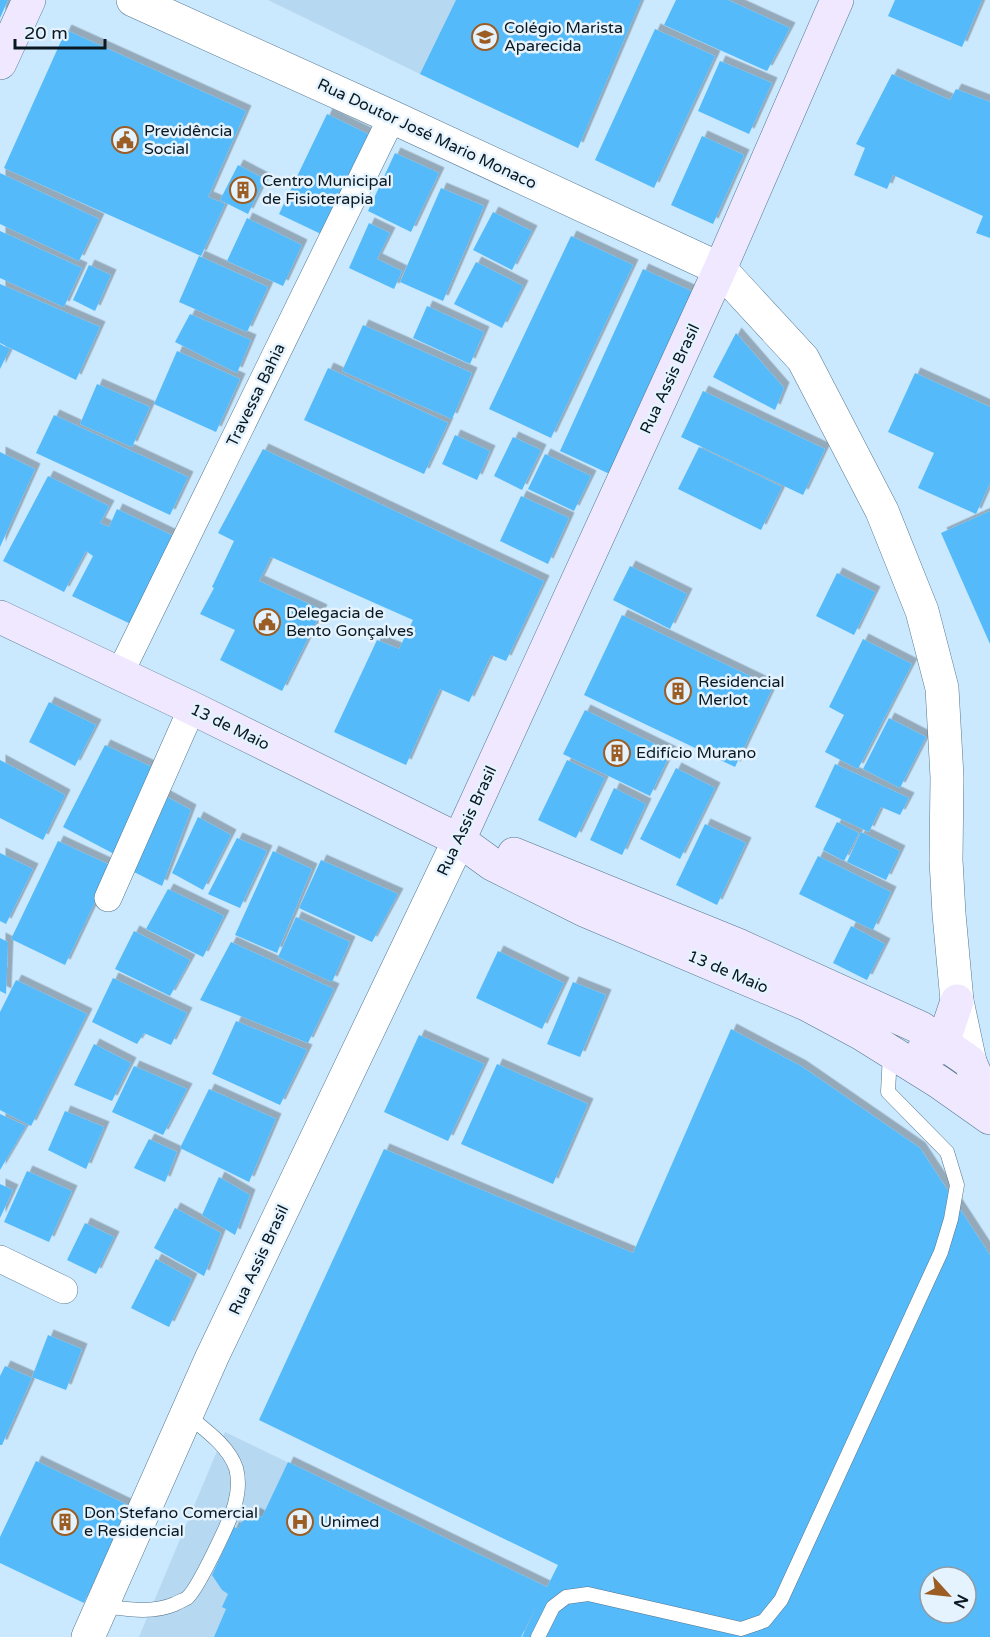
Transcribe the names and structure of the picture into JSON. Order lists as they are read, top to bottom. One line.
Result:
{"streets":{"main road":["Rua Assis Brasil","13 de Maio"],"street":["Rua Doutor José Mario Monaco","Travessa Bahia"]},"crossings":[["Rua Doutor José Mario Monaco","Rua Assis Brasil"],["Rua Doutor José Mario Monaco","Travessa Bahia"],["Rua Assis Brasil","13 de Maio"],["Travessa Bahia","13 de Maio"]],"places":{"school or university":["Colégio Marista Aparecida"],"public building":["Previdência Social","Delegacia de Bento Gonçalves"],"building":["Centro Municipal de Fisioterapia","Residencial Merlot","Edifício Murano","Don Stefano Comercial e Residencial"],"hospital":["Unimed"]},"scale_bar":"20 m","north":"bottom right"}
